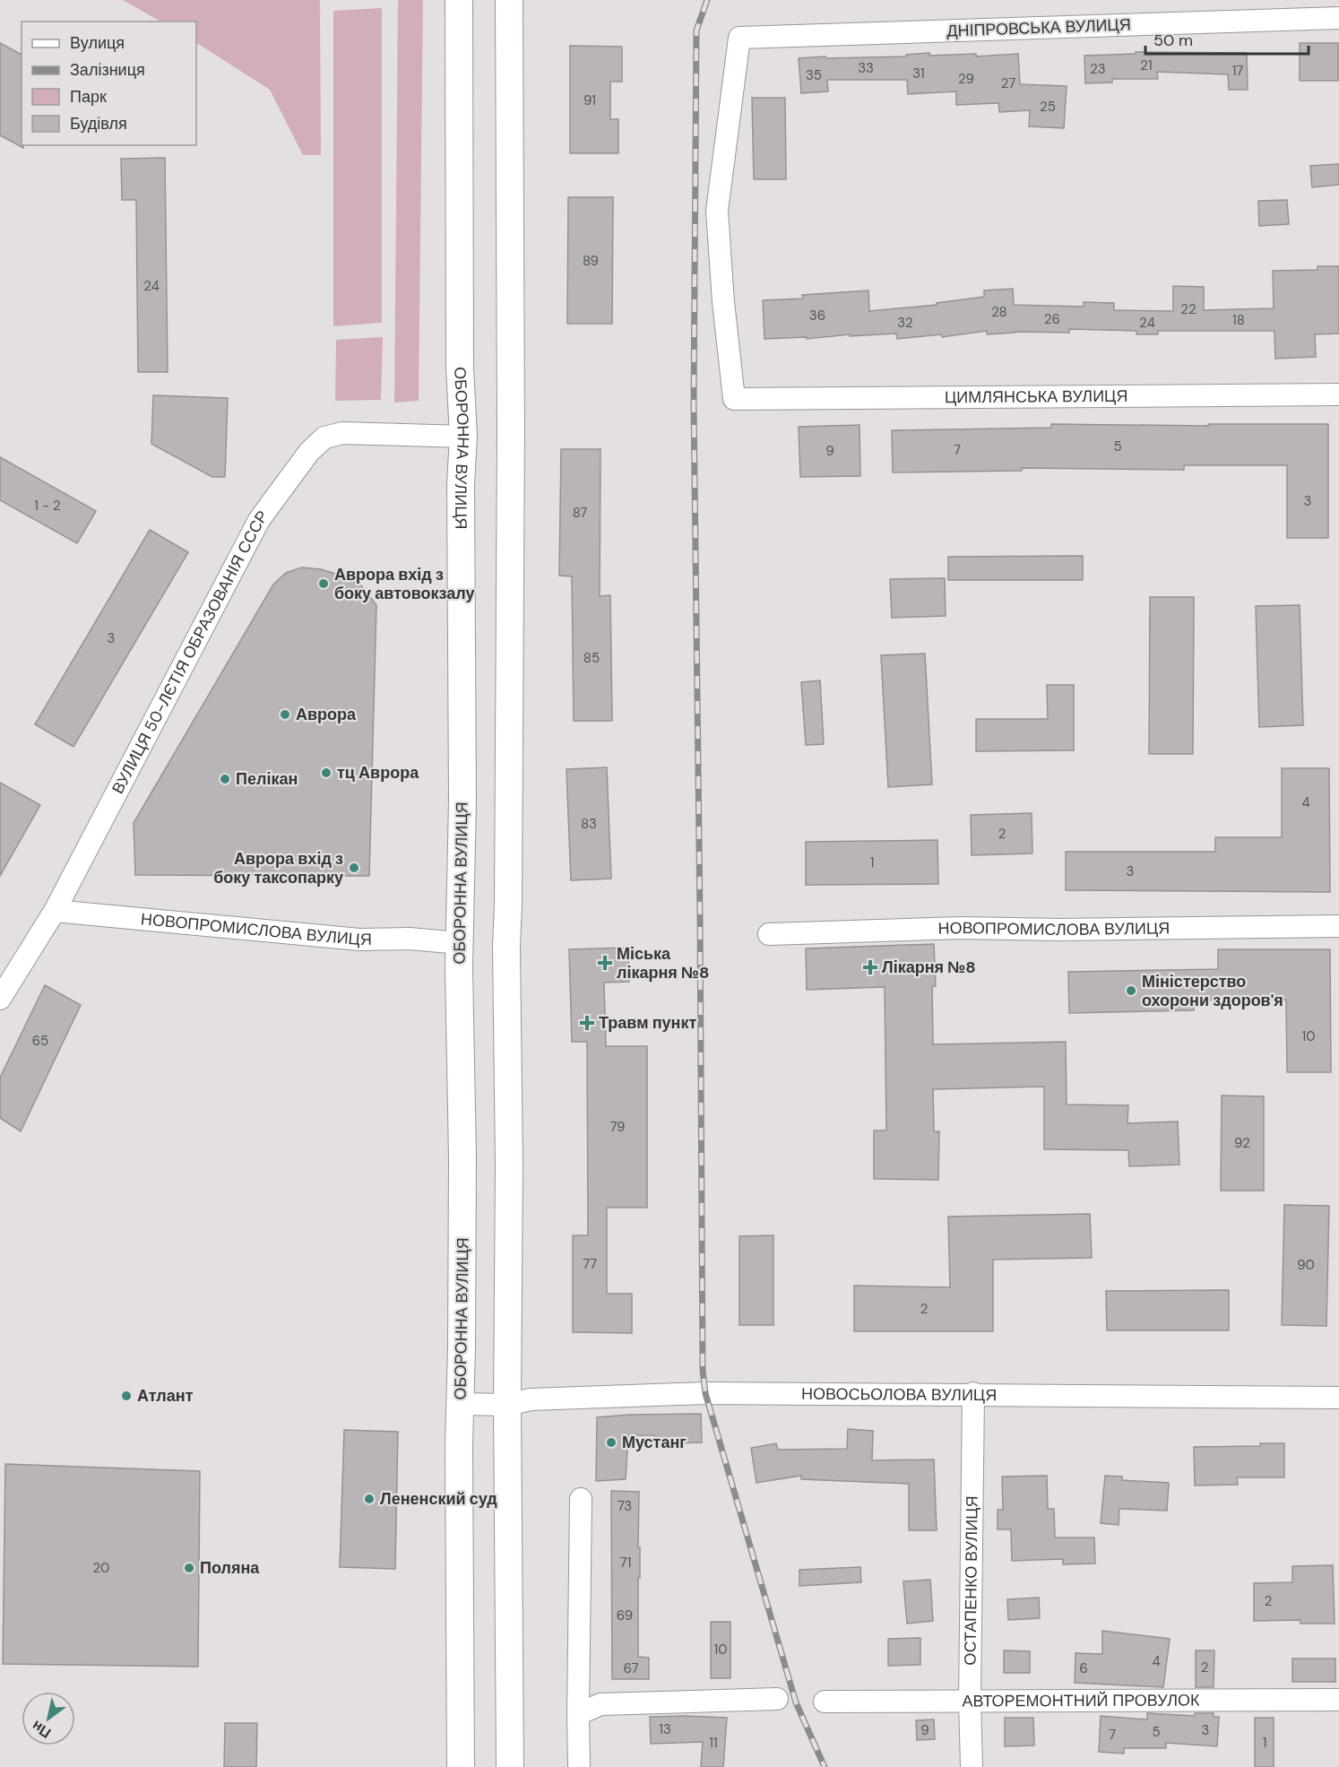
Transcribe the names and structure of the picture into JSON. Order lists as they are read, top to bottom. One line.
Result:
{"streets":{"main road":["ОБОРОННА ВУЛИЦЯ"],"street":["ДНІПРОВСЬКА ВУЛИЦЯ","ЦИМЛЯНСЬКА ВУЛИЦЯ","ВУЛИЦЯ 50-ЛЄТІЯ ОБРАЗОВАНІЯ СССР","НОВОПРОМИСЛОВА ВУЛИЦЯ","НОВОСЬОЛОВА ВУЛИЦЯ","ОСТАПЕНКО ВУЛИЦЯ","АВТОРЕМОНТНИЙ ПРОВУЛОК"]},"crossings":[["ДНІПРОВСЬКА ВУЛИЦЯ","ЦИМЛЯНСЬКА ВУЛИЦЯ"],["ОБОРОННА ВУЛИЦЯ","ВУЛИЦЯ 50-ЛЄТІЯ ОБРАЗОВАНІЯ СССР"],["ОБОРОННА ВУЛИЦЯ","НОВОПРОМИСЛОВА ВУЛИЦЯ"],["ОБОРОННА ВУЛИЦЯ","НОВОСЬОЛОВА ВУЛИЦЯ"],["ВУЛИЦЯ 50-ЛЄТІЯ ОБРАЗОВАНІЯ СССР","НОВОПРОМИСЛОВА ВУЛИЦЯ"],["НОВОСЬОЛОВА ВУЛИЦЯ","ОСТАПЕНКО ВУЛИЦЯ"],["ОСТАПЕНКО ВУЛИЦЯ","АВТОРЕМОНТНИЙ ПРОВУЛОК"]],"places":{"other":["Аврора вхід з боку автовокзалу","Аврора","тц Аврора","Пелікан","Аврора вхід з боку таксопарку","Міністерство охорони здоров'я","Атлант","Мустанг","Лененский суд","Поляна"],"health":["Міська лікарня №8","Лікарня №8","Травм пункт"]},"house_numbers":["21","33","23","17","31","35","29","27","91","25","89","24","22","28","36","26","18","32","24","5","7","9","3","1 - 2","87","3","85","4","83","2","1","3","10","65","79","92","77","90","2","73","71","20","2","69","10","4","2","67","6","13","9","3","5","7","11","1"],"legend":["Вулиця","Залізниця","Парк","Будівля"],"scale_bar":"50 m","north":"bottom left"}
